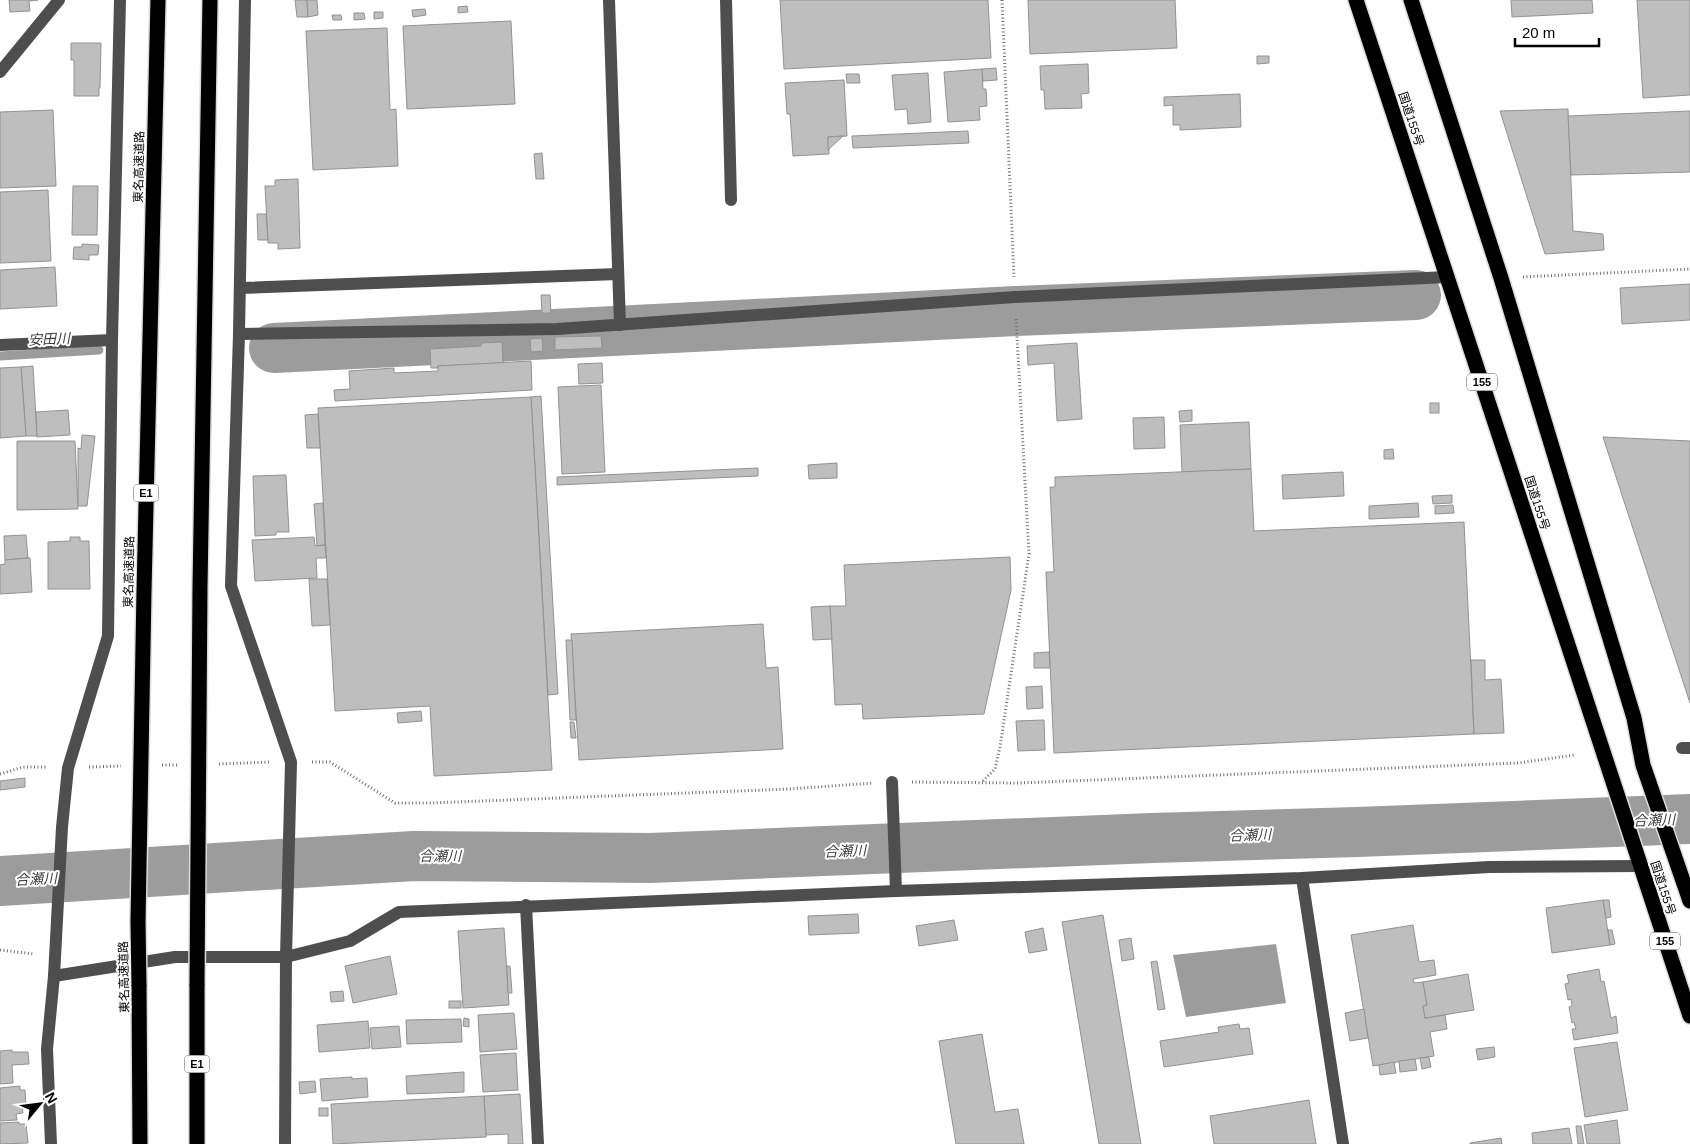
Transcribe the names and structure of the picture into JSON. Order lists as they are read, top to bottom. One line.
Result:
{"streets":{"highway":["国道155号","東名高速道路","155","E1"]},"water":["安田川","合瀬川"],"scale_bar":"20 m","north":"top right"}
